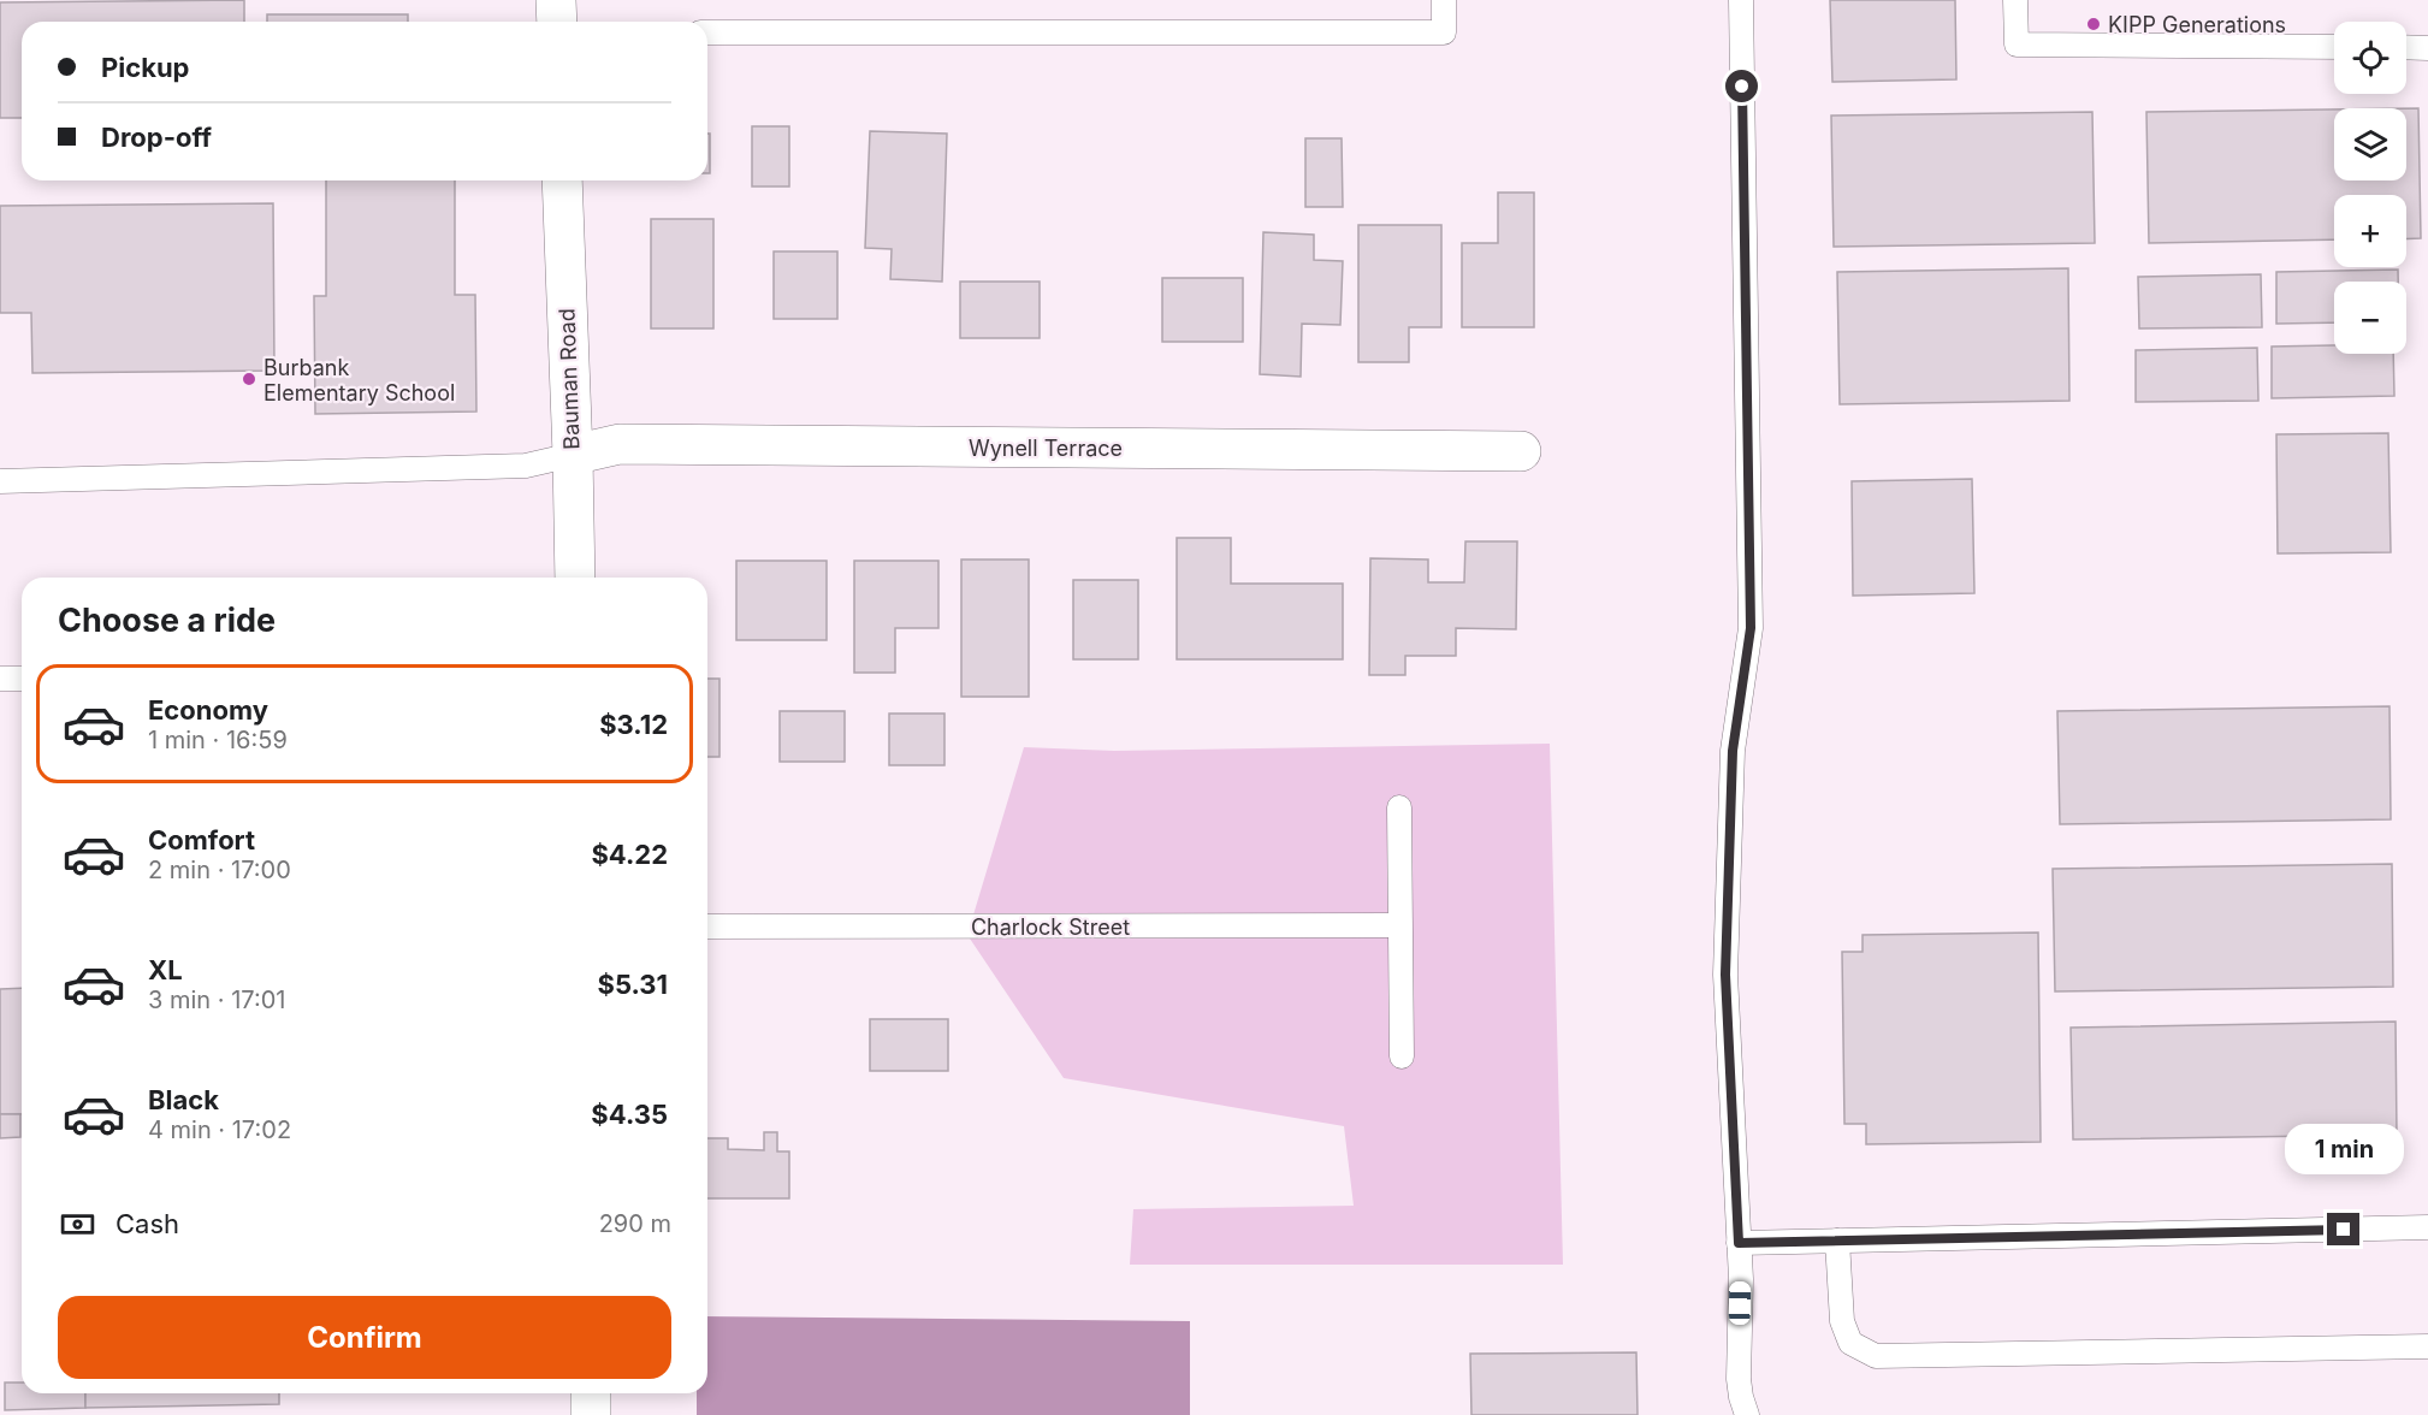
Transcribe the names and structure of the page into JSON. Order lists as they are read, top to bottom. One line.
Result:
{"streets":{"street":["Bauman Road","Wynell Terrace"],"lane":["Charlock Street"]},"crossings":[["Bauman Road","Wynell Terrace"]],"places":["KIPP Generations","Burbank Elementary School"],"page":{"map_buttons":["+","−"],"banner":["Pickup","Drop-off"],"heading":"Choose a ride","list":[{"name":"Economy","note":"1 min · 16:59","value":"$3.12"},{"name":"Comfort","note":"2 min · 17:00","value":"$4.22"},{"name":"XL","note":"3 min · 17:01","value":"$5.31"},{"name":"Black","note":"4 min · 17:02","value":"$4.35"}],"bubble":"1 min","pay":["Cash","290 m"],"buttons":"Confirm"}}
